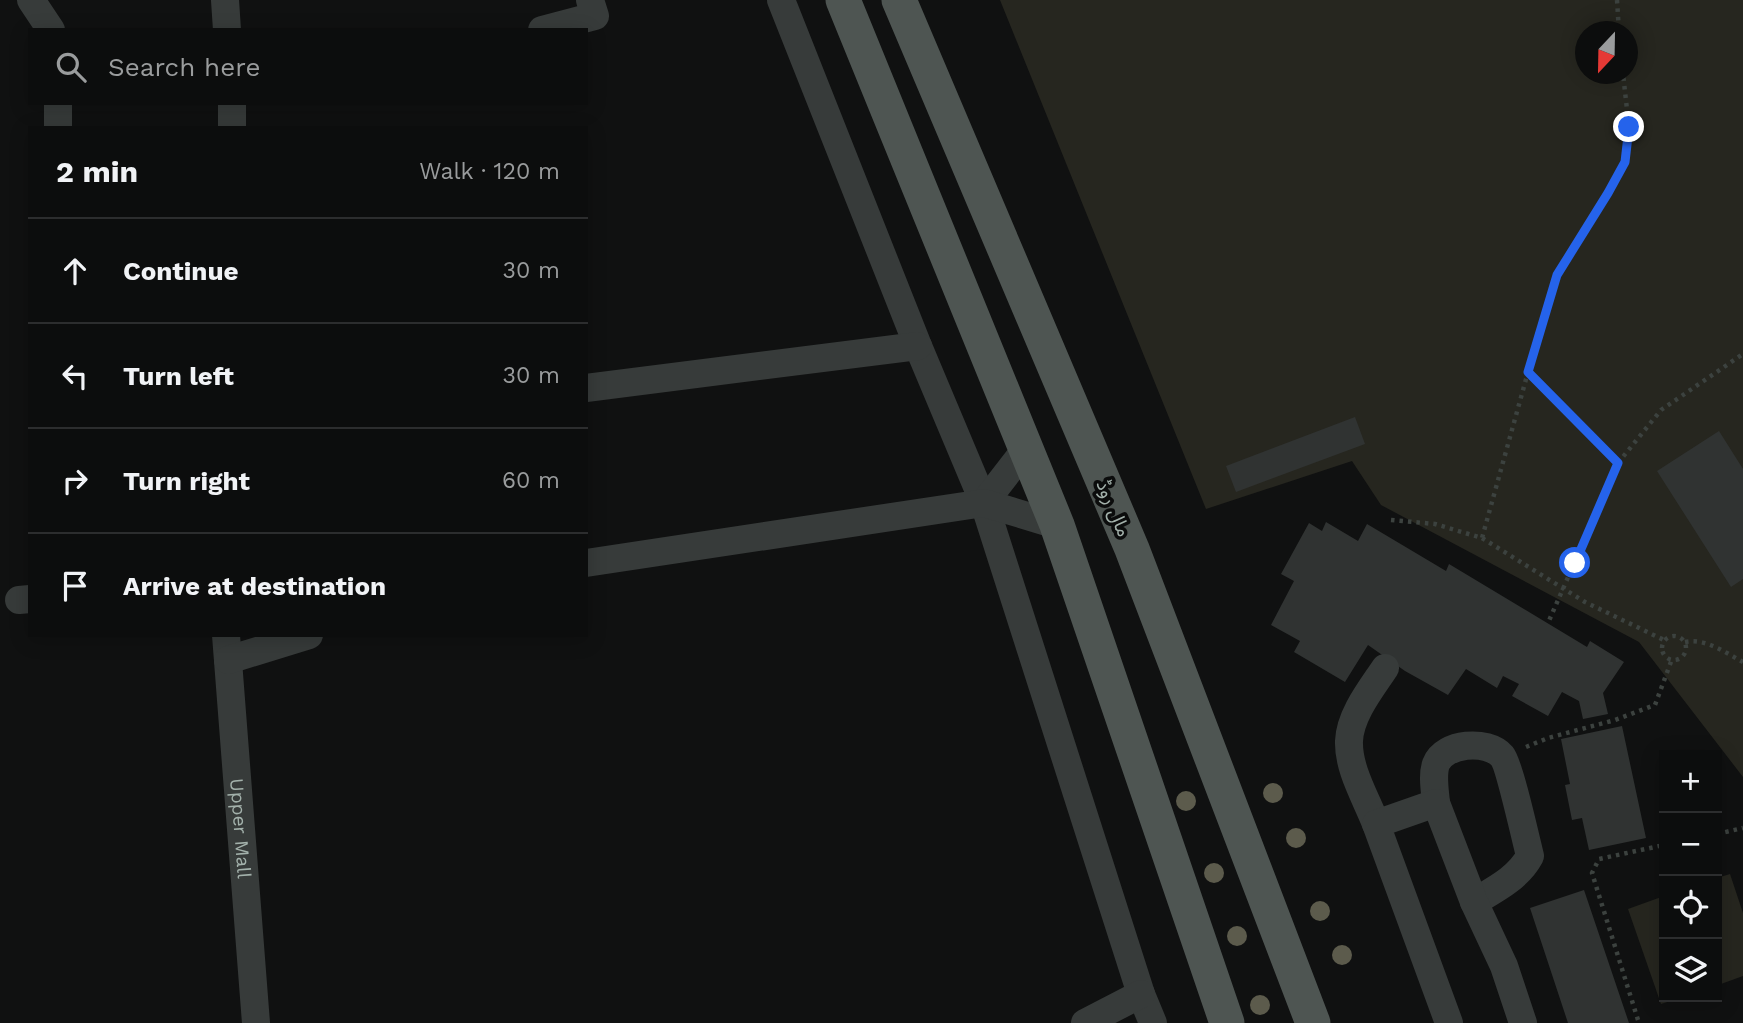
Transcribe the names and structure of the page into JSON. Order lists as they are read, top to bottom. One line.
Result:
{"streets":{"main road":["مال روڈ"],"street":["Upper Mall"]},"north":"bottom","page":{"search":"Search here","heading":["2 min","Walk · 120 m"],"list":[["Continue","30 m"],["Turn left","30 m"],["Turn right","60 m"],"Arrive at destination"],"map_buttons":["+","−"]}}
